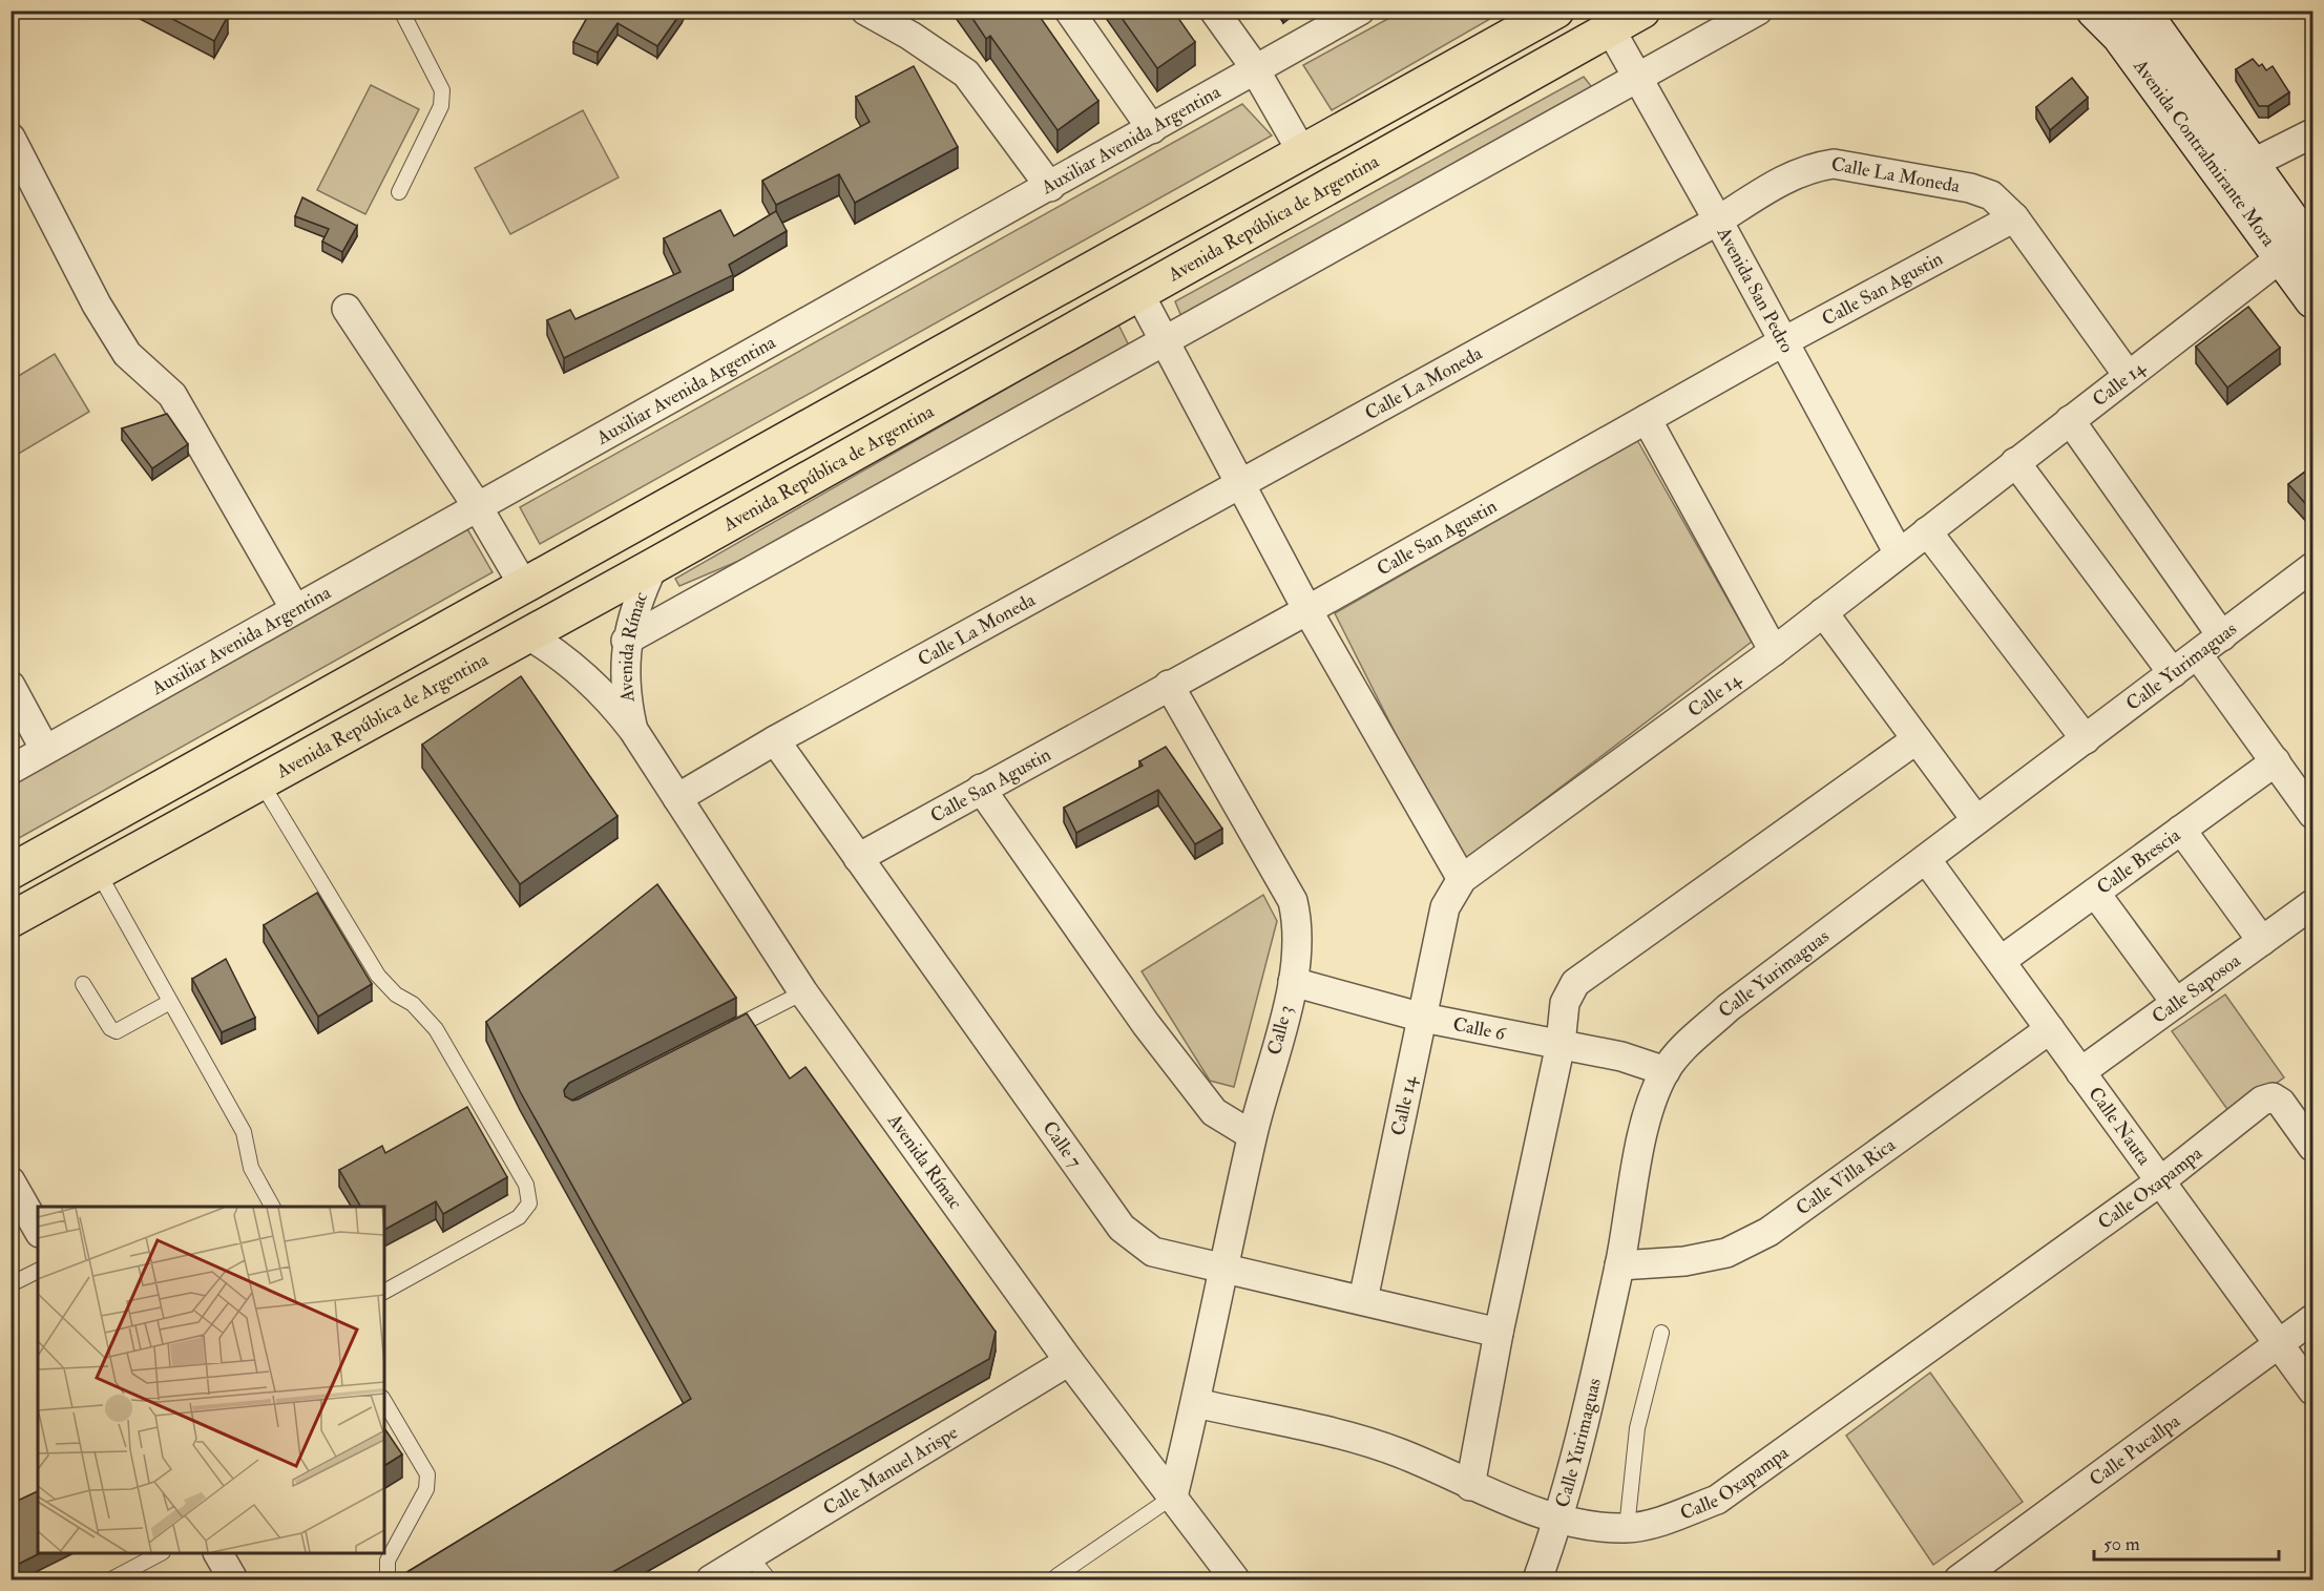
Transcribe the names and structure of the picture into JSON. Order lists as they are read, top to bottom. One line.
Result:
{"streets":{"main road":["Avenida Contralmirante Mora","Avenida República de Argentina"],"street":["Auxiliar Avenida Argentina","Calle La Moneda","Calle San Agustin","Avenida San Pedro","Calle 14","Avenida Rímac","Calle Yurimaguas","Calle Brescia","Calle Saposoa","Calle 6","Calle 3","Calle Nauta","Calle 7","Calle Villa Rica","Calle Oxapampa","Calle Pucallpa","Calle Manuel Arispe"]},"crossings":[["Avenida Contralmirante Mora","Calle 14"],["Calle La Moneda","Calle San Agustin"],["Calle La Moneda","Avenida San Pedro"],["Calle La Moneda","Calle 14"],["Calle La Moneda","Avenida Rímac"],["Calle La Moneda","Calle 7"],["Avenida República de Argentina","Avenida San Pedro"],["Avenida República de Argentina","Avenida Rímac"],["Calle San Agustin","Avenida San Pedro"],["Calle San Agustin","Calle 3"],["Calle San Agustin","Calle 7"],["Avenida San Pedro","Calle 14"],["Calle 14","Calle 6"],["Calle 14","Calle 7"],["Avenida Rímac","Calle Manuel Arispe"],["Calle Yurimaguas","Calle 6"],["Calle Yurimaguas","Calle Nauta"],["Calle Yurimaguas","Calle Villa Rica"],["Calle Yurimaguas","Calle Oxapampa"],["Calle Brescia","Calle Nauta"],["Calle Saposoa","Calle Nauta"],["Calle 6","Calle 3"],["Calle 3","Calle 7"],["Calle 3","Calle Oxapampa"],["Calle Nauta","Calle Villa Rica"],["Calle Nauta","Calle Oxapampa"],["Calle Nauta","Calle Pucallpa"]],"scale_bar":"50 m"}
